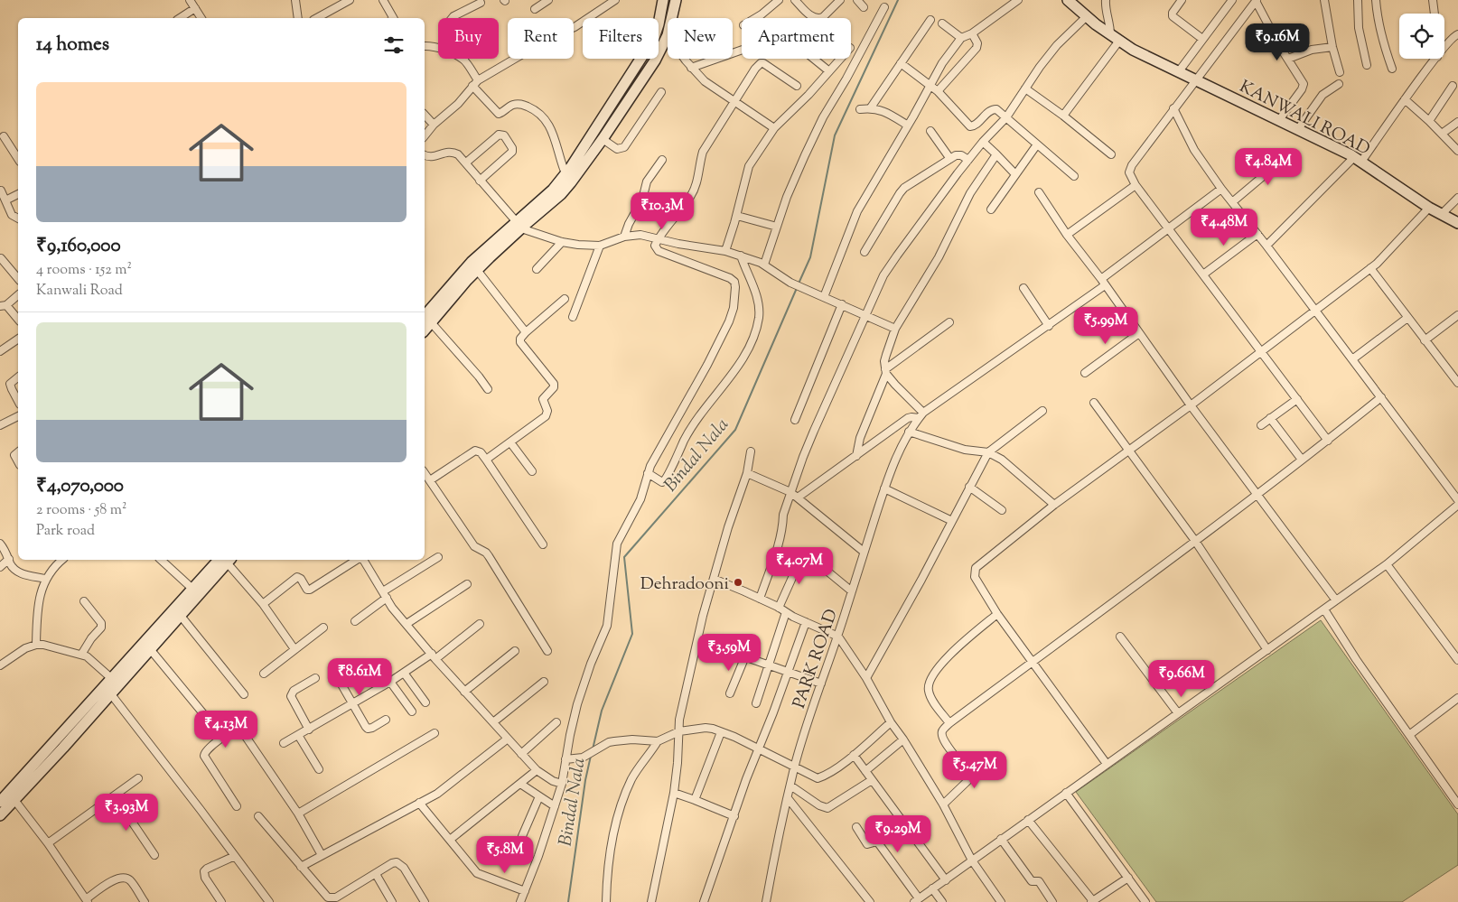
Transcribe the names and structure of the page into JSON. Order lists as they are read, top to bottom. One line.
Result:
{"streets":{"street":["KANWALI ROAD","PARK ROAD"]},"water":["Bindal Nala"],"places":["Dehradooni"],"page":{"chip":["Buy","Rent","Filters","New","Apartment"],"heading":"14 homes","price":["₹9.16M","₹4.84M","₹10.3M","₹4.48M","₹5.99M","₹4.07M","₹3.59M","₹8.61M","₹9.66M","₹4.13M","₹5.47M","₹3.93M","₹9.29M","₹5.8M"],"list":[{"name":"₹9,160,000","note":"4 rooms · 152 m² · Kanwali Road"},{"name":"₹4,070,000","note":"2 rooms · 58 m² · Park road"}]}}
